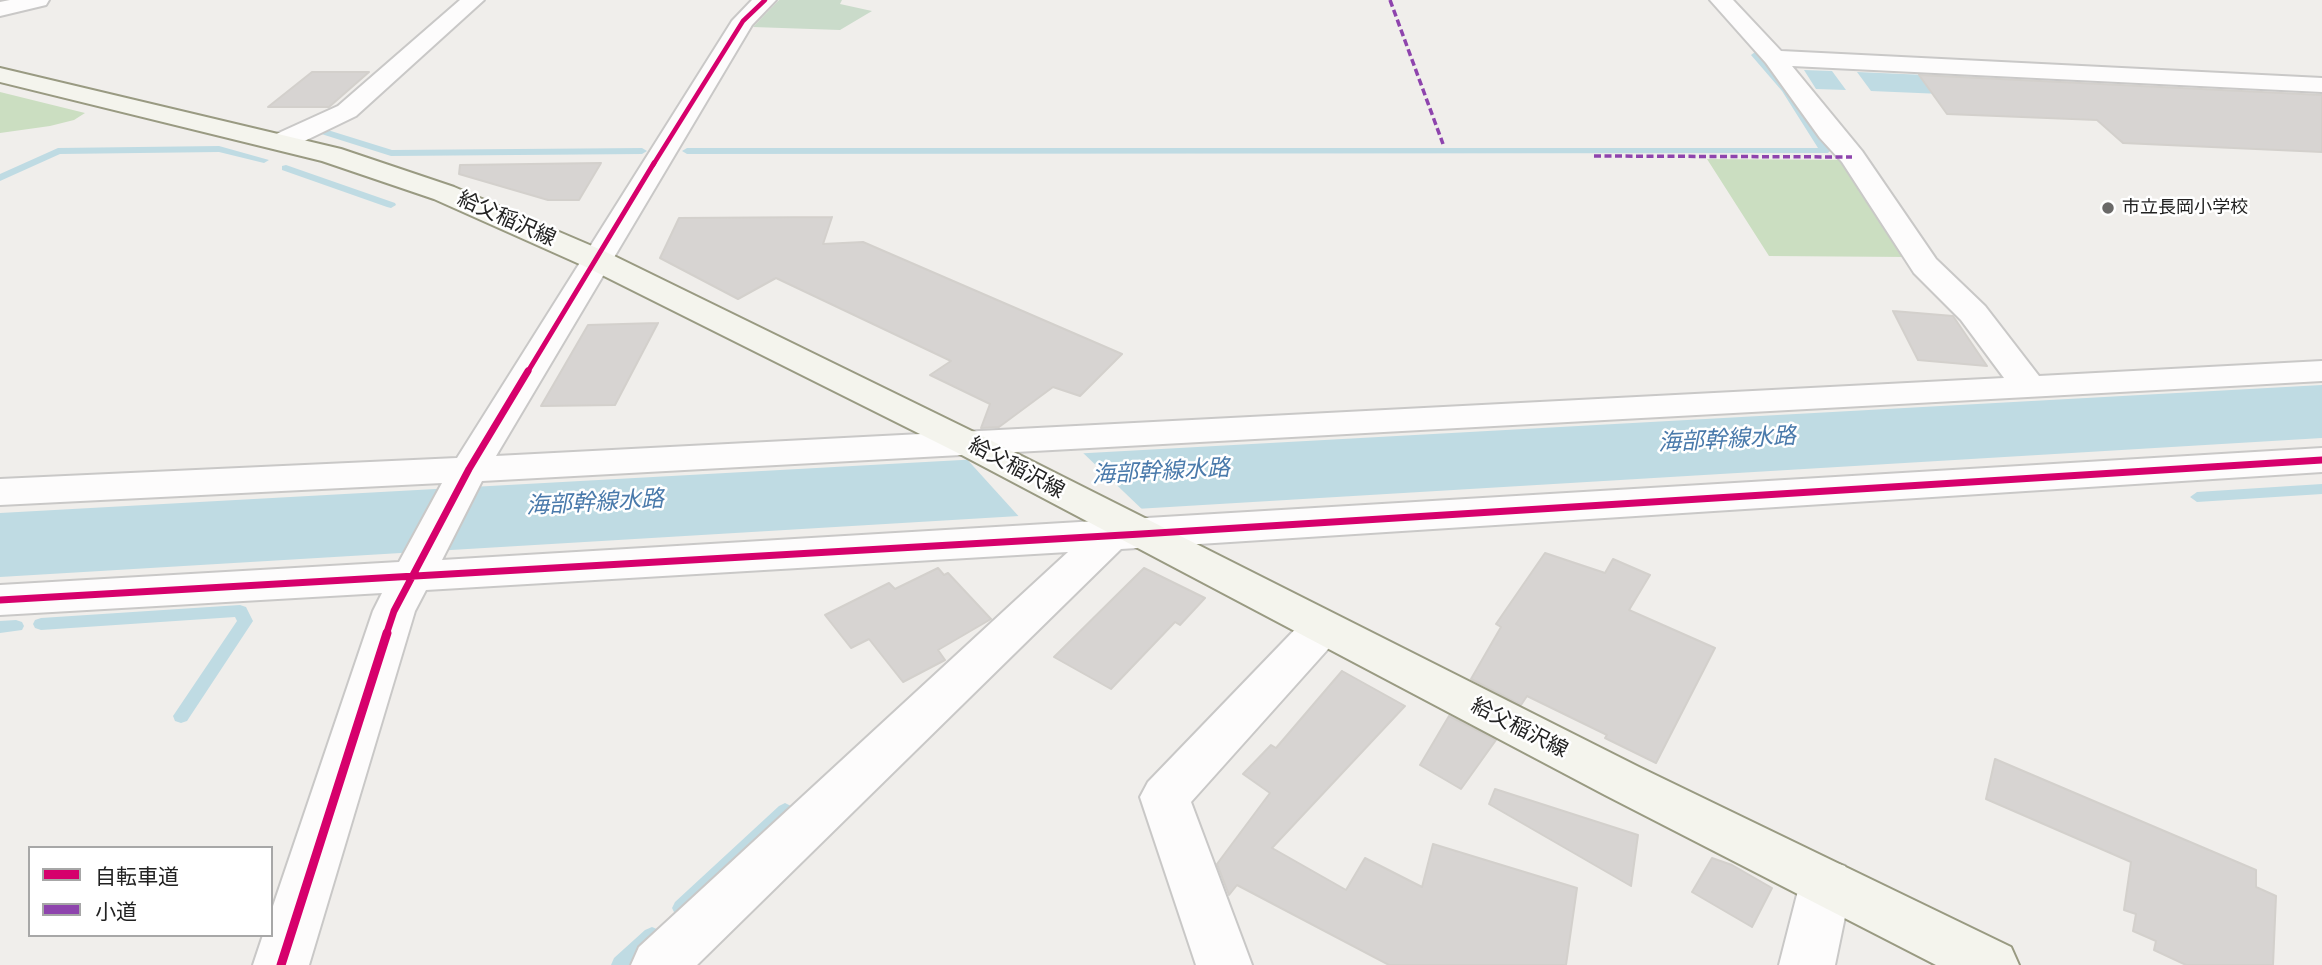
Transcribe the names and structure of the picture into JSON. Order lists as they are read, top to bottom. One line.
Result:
{"streets":{"main road":["給父稲沢線"]},"water":["海部幹線水路"],"places":["市立長岡小学校"],"legend":["自転車道","小道"]}
